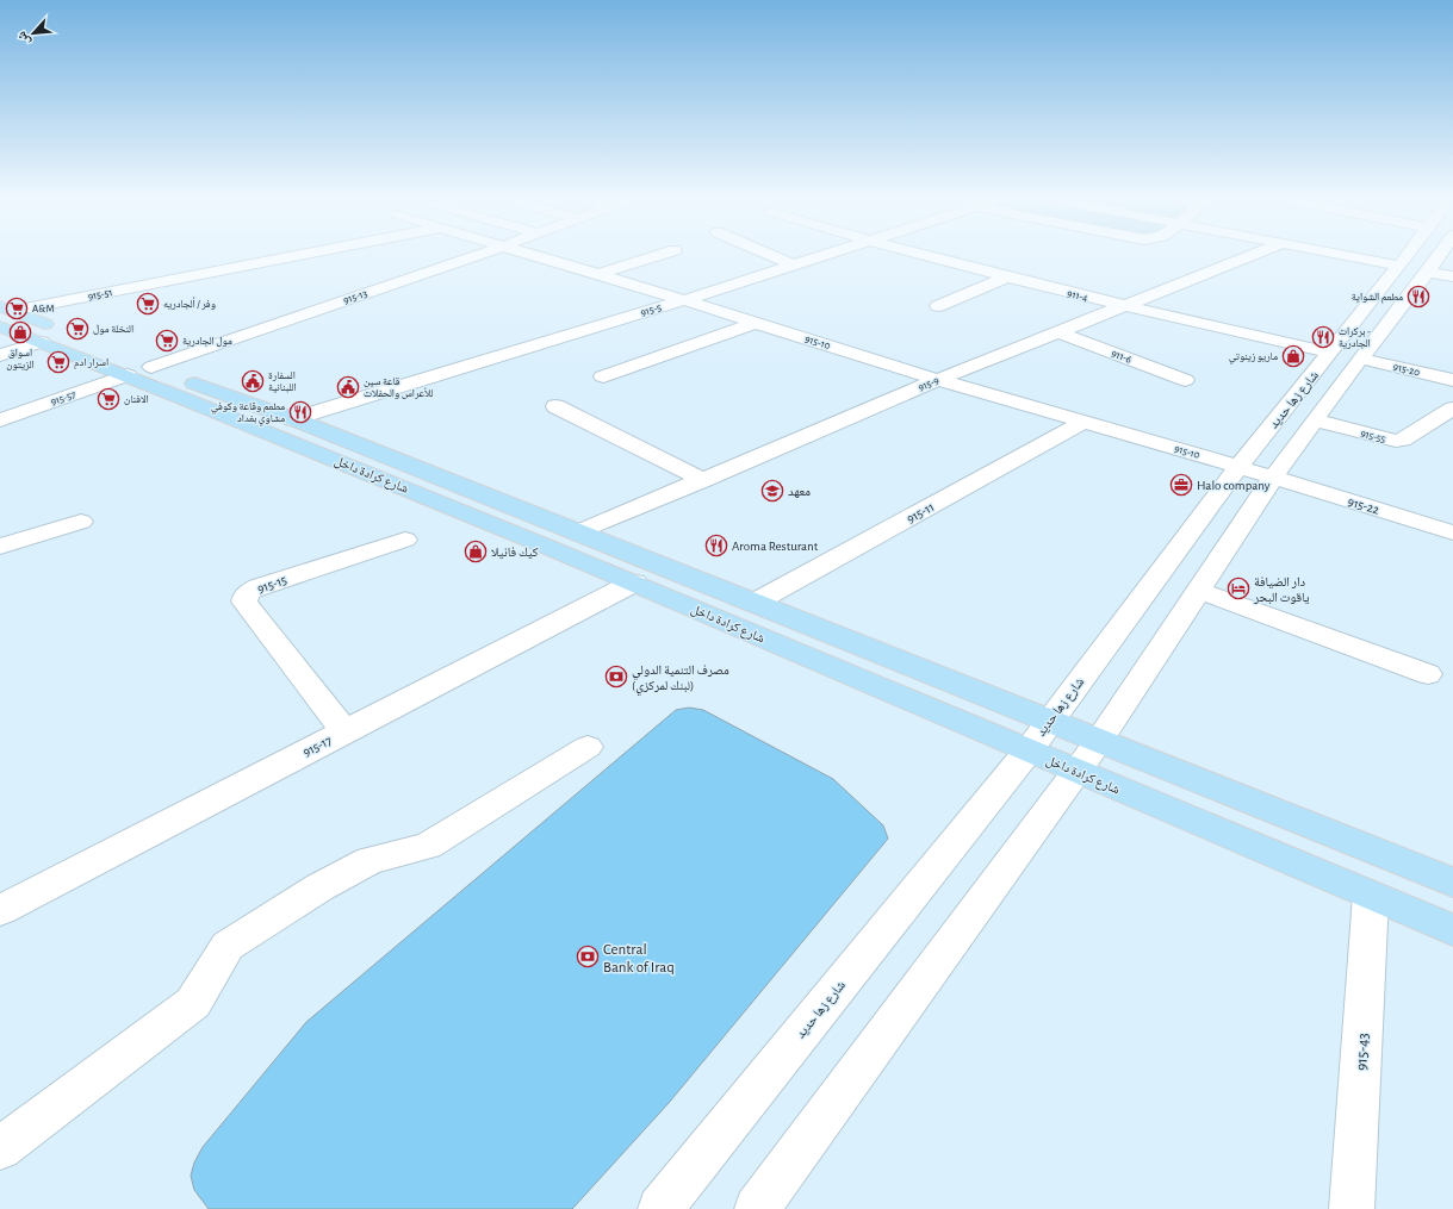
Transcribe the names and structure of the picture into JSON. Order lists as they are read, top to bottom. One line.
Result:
{"streets":{"main road":["شارع كرادة داخل"],"street":["915-51","911-4","915-13","915-5","915-10","911-6","915-20","915-9","915-57","شارع زها حديد","915-55","915-22","915-11","915-15","915-17","915-43"]},"crossings":[["915-51","شارع كرادة داخل"],["911-4","915-9"],["911-4","شارع زها حديد"],["915-13","شارع كرادة داخل"],["915-5","915-10"],["915-5","شارع كرادة داخل"],["915-10","915-9"],["915-10","شارع زها حديد"],["915-10","915-22"],["915-10","915-11"],["911-6","915-9"],["915-9","شارع كرادة داخل"],["915-57","شارع كرادة داخل"],["شارع زها حديد","شارع كرادة داخل"],["شارع كرادة داخل","915-11"],["شارع كرادة داخل","915-17"],["شارع كرادة داخل","915-43"],["915-15","915-17"]],"places":{"restaurant":["مطعم الشواية","بركرات - الجادرية","مطعم وقاعة وكوفي مشاوي بغداد","Aroma Resturant"],"supermarket":["وفر / ألجادريه","A&M","النخلة مول","مول الجادرية","اسرار ادم","الافنان"],"shop":["اسواق الزيتون","ماريو زينوتي","كيك فانيلا"],"public building":["السفارة اللبنانية","قاعة سين للأعراس والحفلات"],"office":["Halo company"],"school or university":["معهد"],"hotel":["دار الضيافة ياقوت البحر"],"bank":["مصرف التنمية الدولي (لبنك لمركزي)","Central Bank of Iraq"]},"north":"bottom left"}
